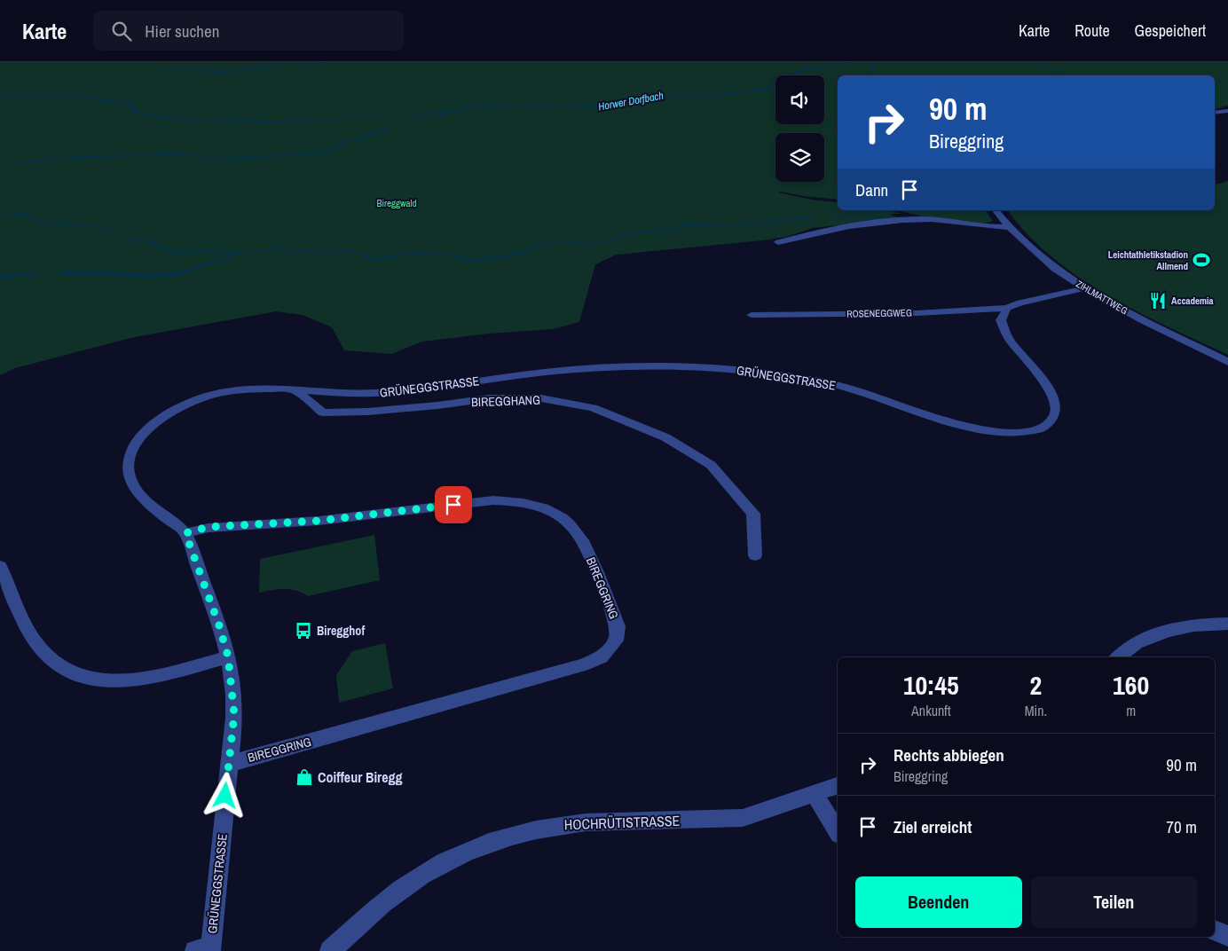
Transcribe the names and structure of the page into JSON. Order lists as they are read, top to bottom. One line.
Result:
{"streets":{"street":["ZIHLMATTWEG","ROSENEGGWEG","GRÜNEGGSTRASSE","BIREGGHANG","BIREGGRING","HOCHRÜTISTRASSE"]},"crossings":[["ROSENEGGWEG","GRÜNEGGSTRASSE"],["GRÜNEGGSTRASSE","BIREGGHANG"],["GRÜNEGGSTRASSE","BIREGGRING"]],"water":["Horwer Dorfbach"],"parks":["Bireggwald"],"places":{"sports":["Leichtathletikstadion Allmend"],"restaurant":["Accademia"],"bus stop":["Biregghof"],"shop":["Coiffeur Biregg"]},"page":{"header":"Karte","search":"Hier suchen","nav":["Karte","Route","Gespeichert"],"turn":["90 m","Bireggring"],"then":"Dann","eta":["10:45","Ankunft","2","Min.","160","m"],"list":[{"name":"Rechts abbiegen","note":"Bireggring","value":"90 m"},{"name":"Ziel erreicht","value":"70 m"}],"buttons":["Beenden","Teilen"]}}
